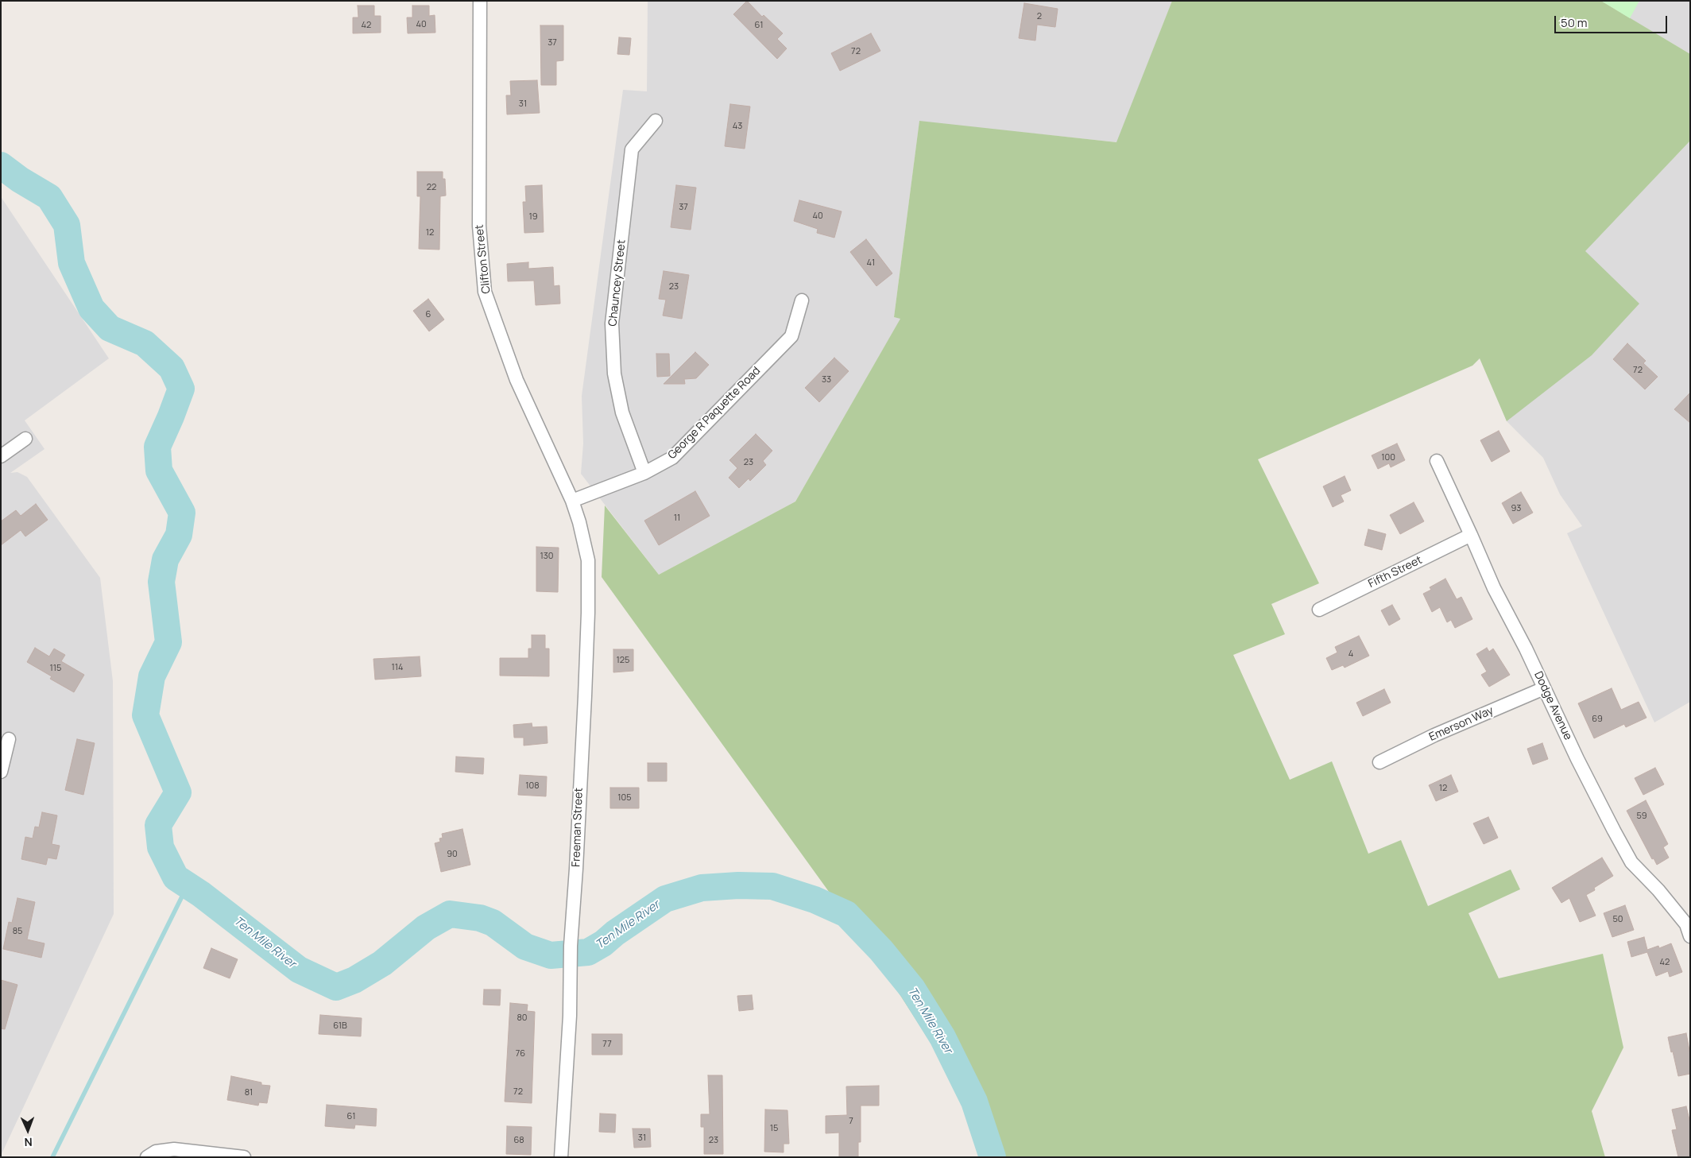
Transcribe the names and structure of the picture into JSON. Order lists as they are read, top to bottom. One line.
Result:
{"streets":{"street":["Clifton Street","Chauncey Street","George R Paquette Road","Fifth Street","Dodge Avenue","Emerson Way","Freeman Street"]},"crossings":[["Clifton Street","George R Paquette Road"],["Clifton Street","Freeman Street"],["Chauncey Street","George R Paquette Road"],["George R Paquette Road","Freeman Street"],["Fifth Street","Dodge Avenue"],["Dodge Avenue","Emerson Way"]],"water":["Ten Mile River"],"house_numbers":["2","40","42","61","37","72","31","43","22","37","40","19","12","41","23","6","72","33","100","23","93","11","130","4","125","114","115","69","108","12","105","59","90","50","85","42","80","61B","77","76","72","81","61","7","15","31","68","23"],"scale_bar":"50 m","north":"bottom"}
